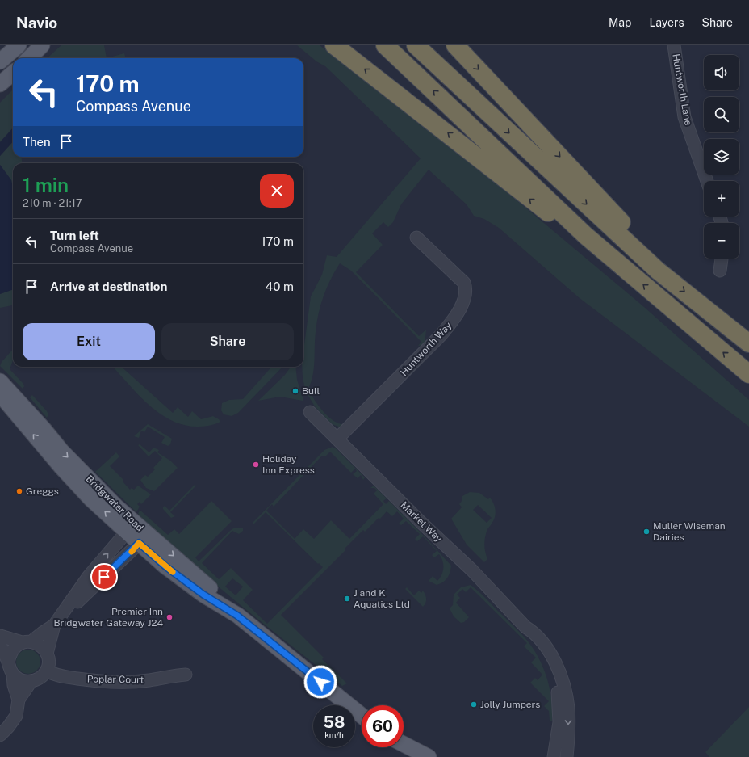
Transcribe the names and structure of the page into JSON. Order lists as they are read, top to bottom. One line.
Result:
{"streets":{"main road":["Bridgwater Road"],"street":["Huntworth Lane","Huntworth Way","Market Way","Poplar Court"]},"crossings":[["Huntworth Way","Market Way"]],"places":["Bull","Holiday Inn Express","Greggs","Muller Wiseman Dairies","J and K Aquatics Ltd","Premier Inn Bridgwater Gateway J24","Jolly Jumpers"],"page":{"header":"Navio","nav":["Map","Layers","Share"],"map_buttons":["+","−"],"turn":["170 m","Compass Avenue"],"then":"Then","heading":["1 min","210 m · 21:17"],"list":[{"name":"Turn left","note":"Compass Avenue","value":"170 m"},{"name":"Arrive at destination","value":"40 m"}],"buttons":["Exit","Share"],"speed":"58 km/h","limit":"60"}}
